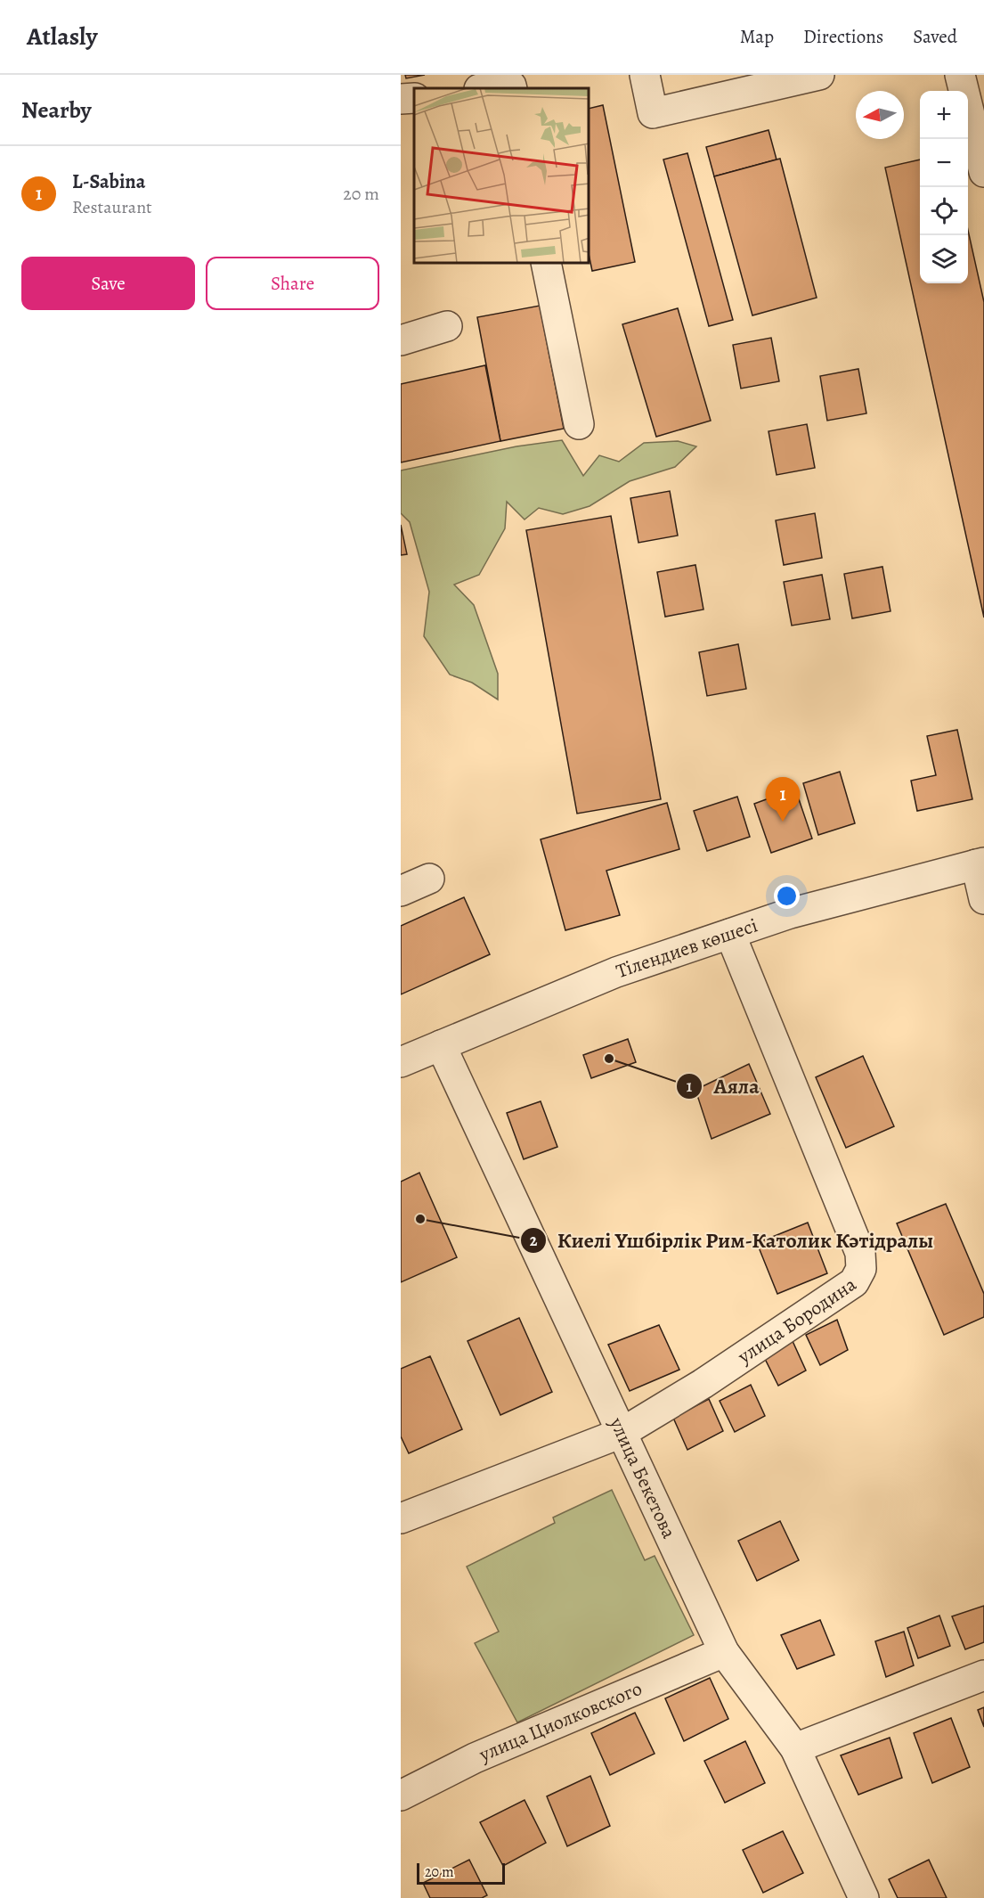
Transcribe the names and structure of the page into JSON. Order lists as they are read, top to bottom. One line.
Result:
{"streets":{"street":["Тілендиев көшесі","улица Бородина","улица Бекетова","улица Циолковского"]},"crossings":[["Тілендиев көшесі","улица Бородина"],["Тілендиев көшесі","улица Бекетова"],["улица Бородина","улица Бекетова"],["улица Бекетова","улица Циолковского"]],"places":["Аяла","Киелі Үшбірлік Рим-Католик Кәтідралы"],"scale_bar":"20 m","north":"left","page":{"header":"Atlasly","nav":["Map","Directions","Saved"],"heading":"Nearby","map_buttons":["+","−"],"list":[{"mark":"1","name":"L-Sabina","note":"Restaurant","value":"20 m"}],"buttons":["Save","Share"],"pins":"1","scale":"20 m"}}
